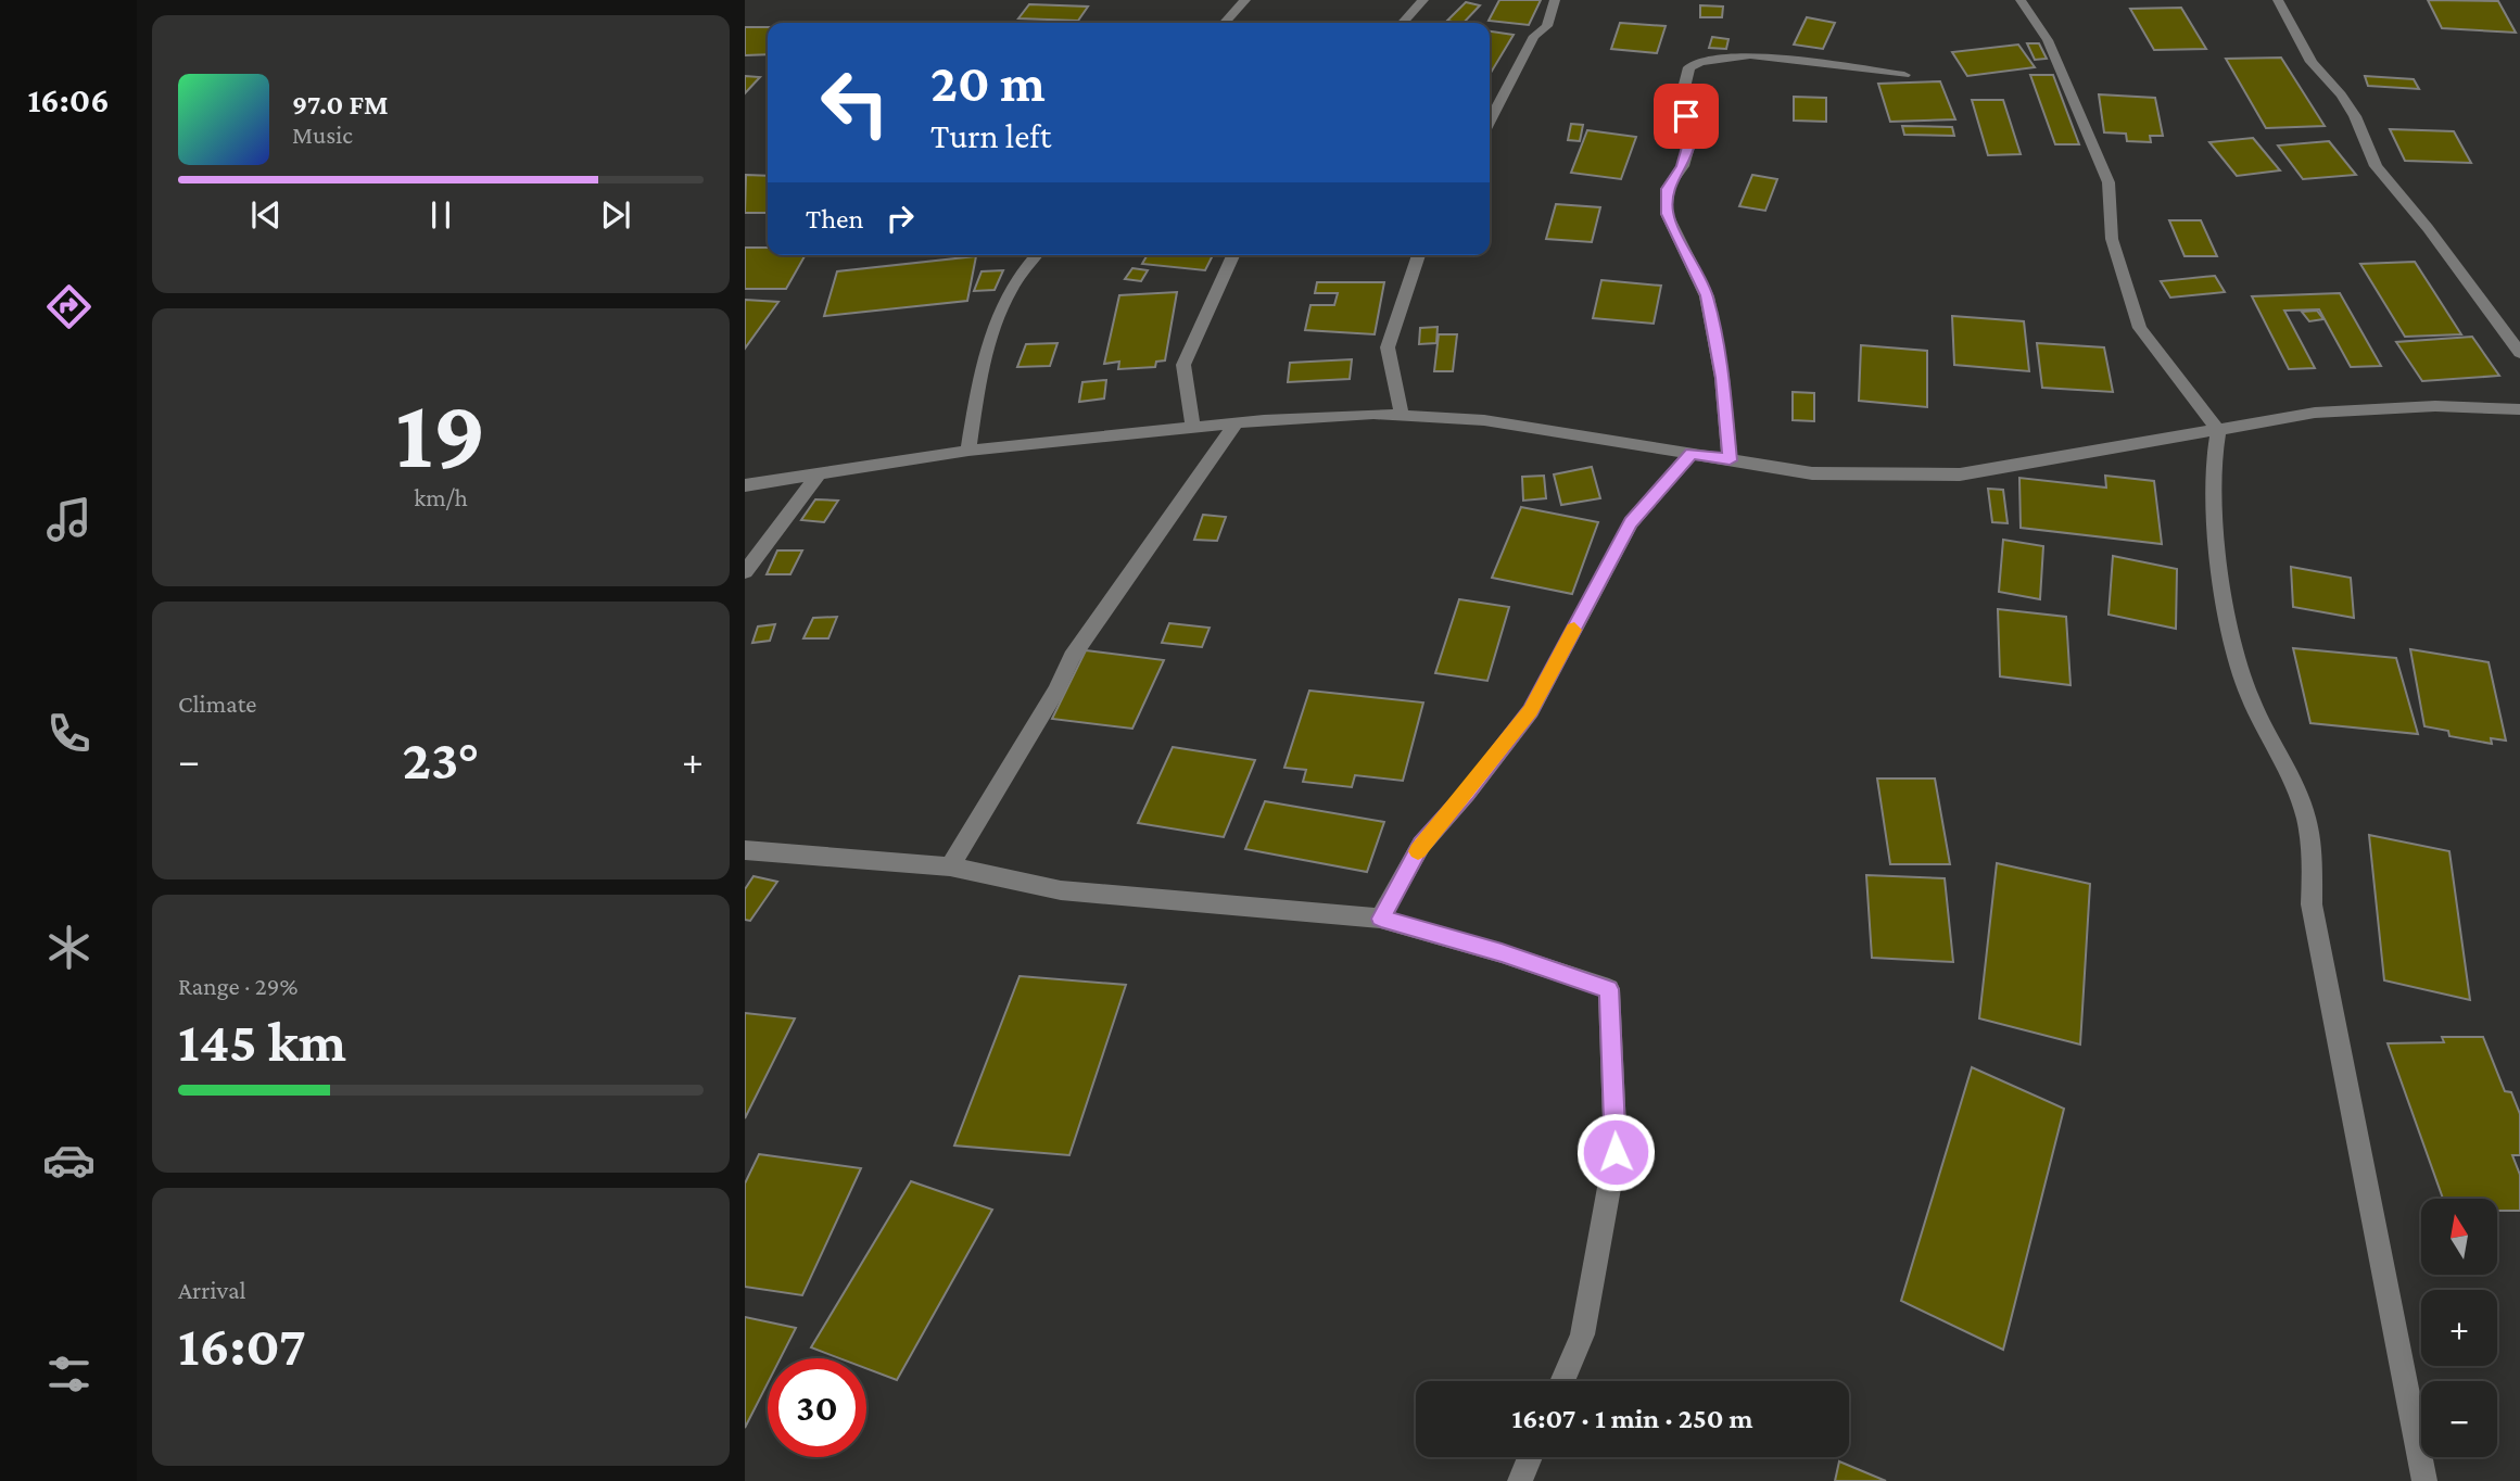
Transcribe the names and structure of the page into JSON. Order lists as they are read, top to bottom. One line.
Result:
{"north":"top","page":{"tabs":"16:06","turn":["20 m","Turn left"],"song":["97.0 FM","Music"],"then":"Then","tile":[["19","km/h"],"Climate",["Range · 29%","145 km"],["Arrival","16:07"]],"heat":["−","23°","+"],"map_buttons":["+","−"],"limit":"30","trip":"16:07 · 1 min · 250 m"}}
